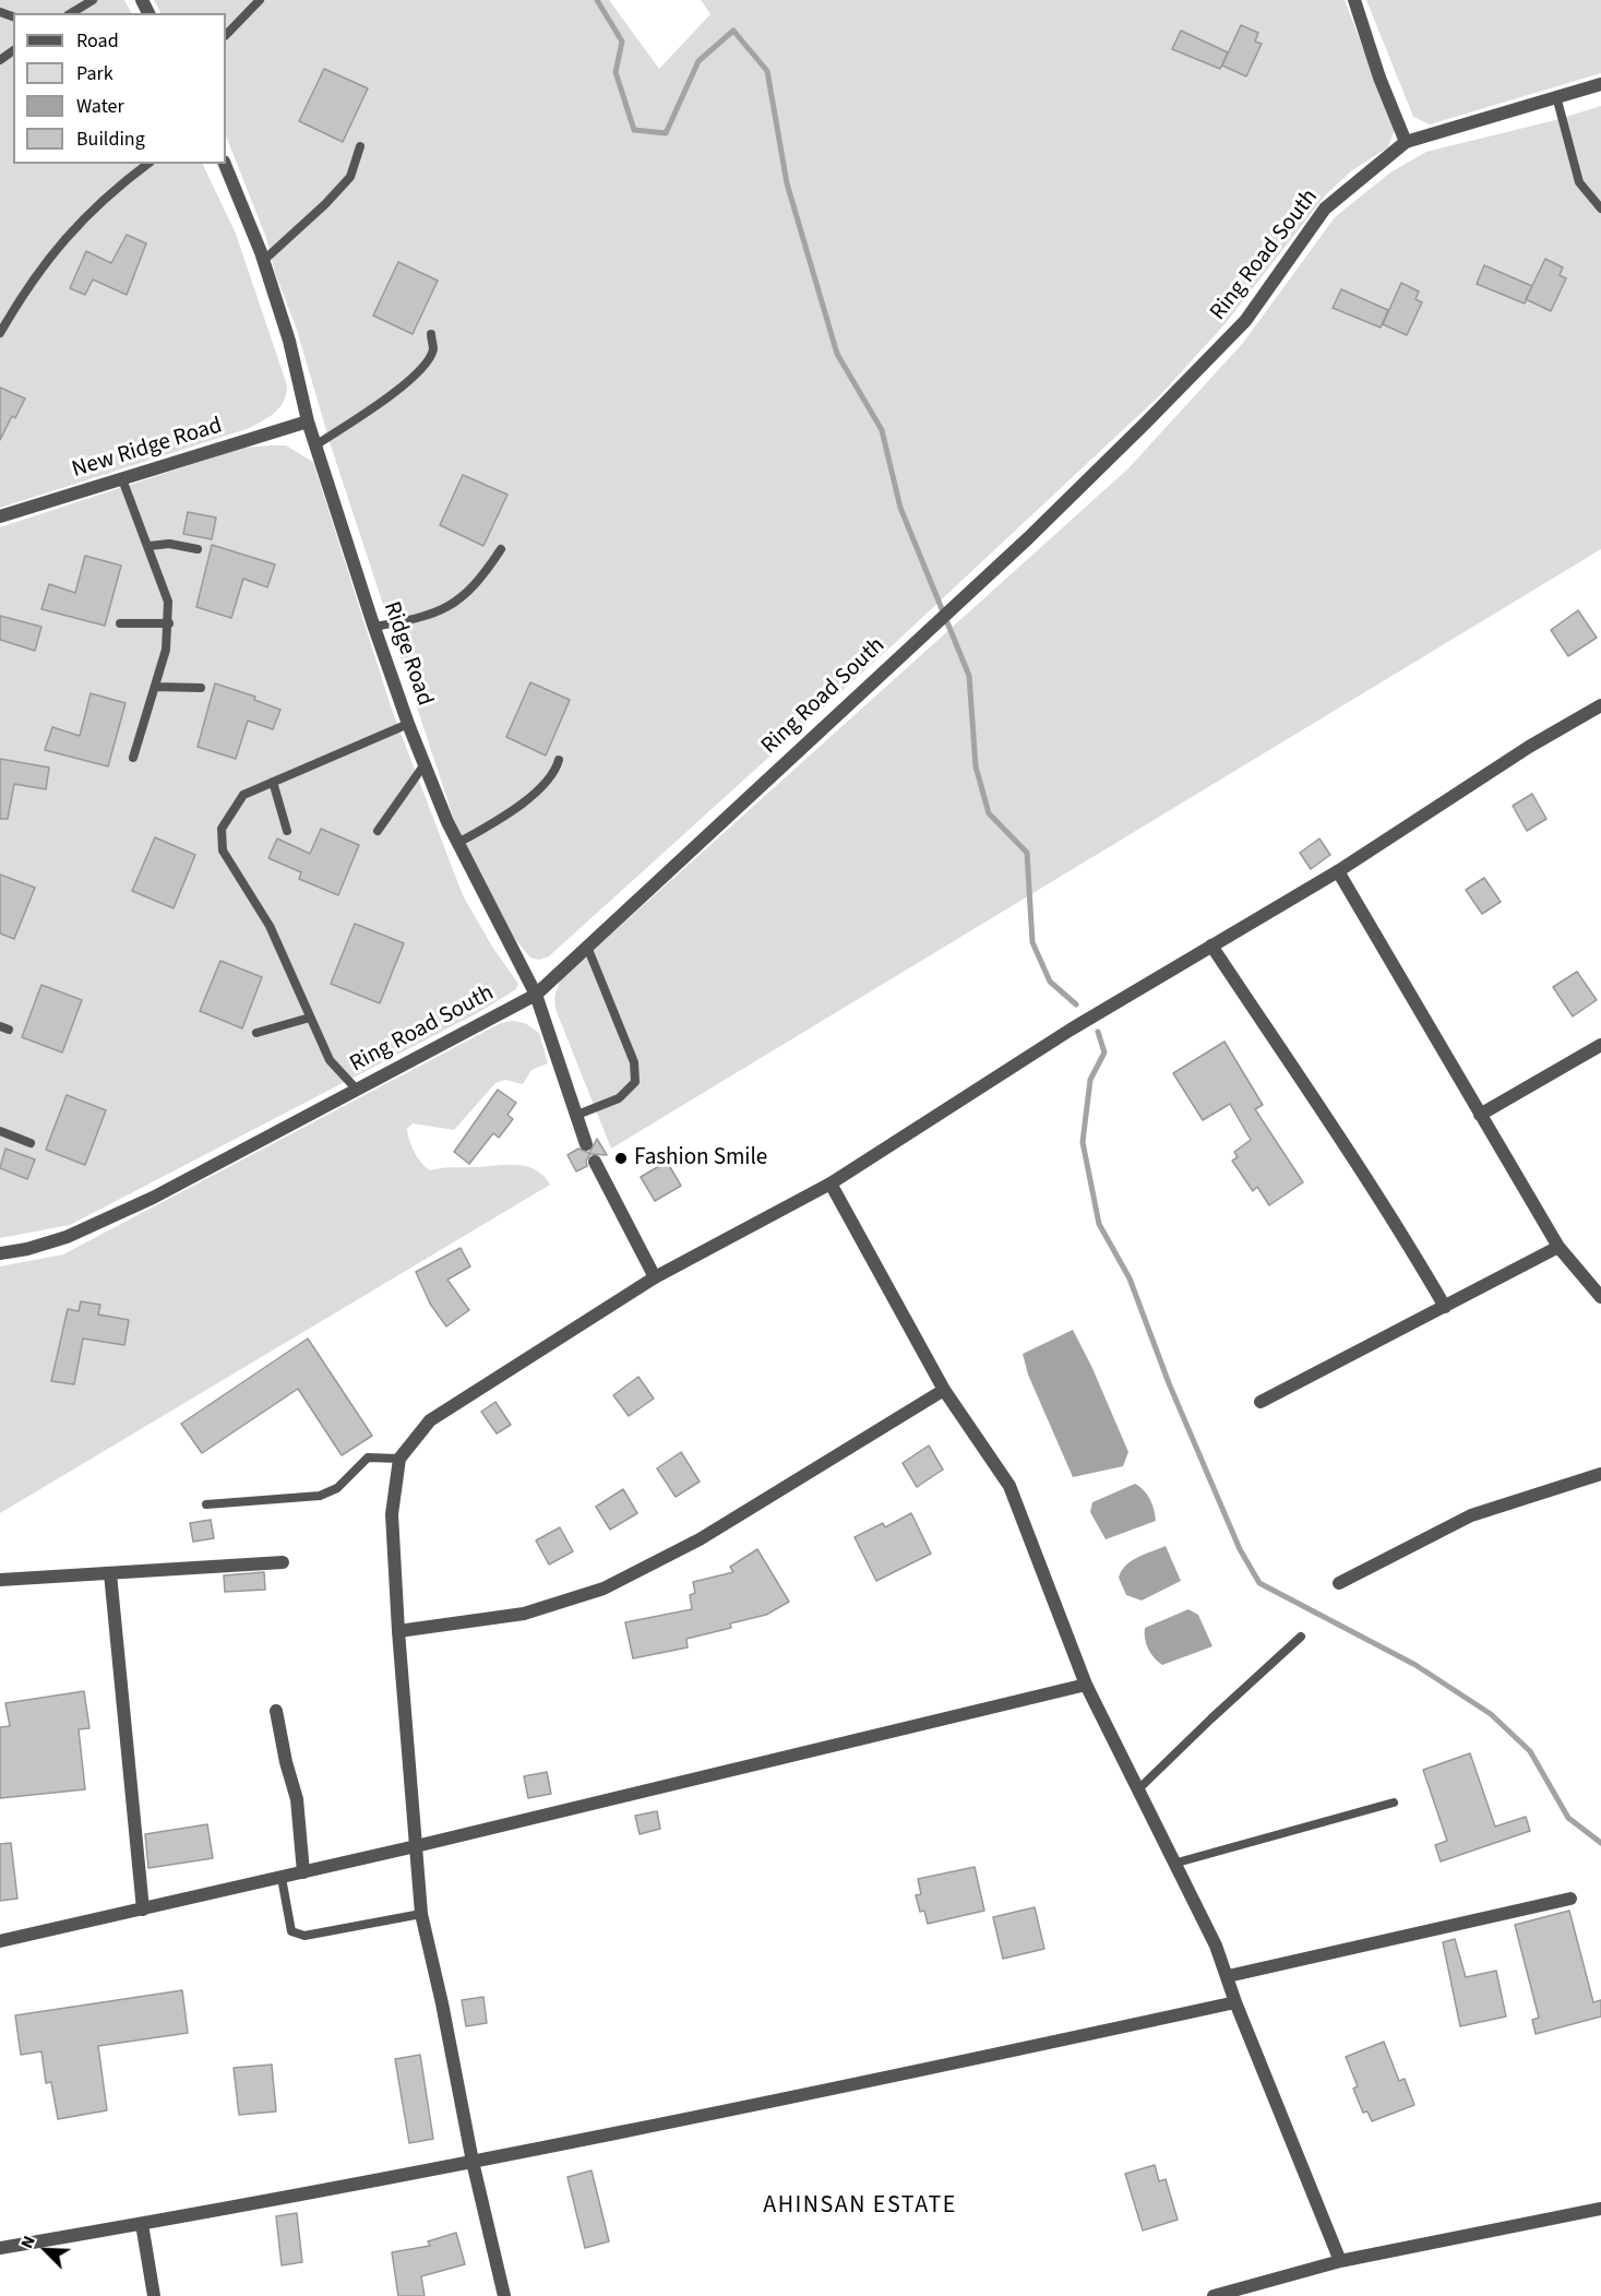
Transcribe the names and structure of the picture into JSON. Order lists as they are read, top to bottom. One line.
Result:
{"streets":{"street":["Ring Road South","New Ridge Road","Ridge Road"]},"crossings":[["Ring Road South","Ridge Road"],["New Ridge Road","Ridge Road"]],"districts":["AHINSAN ESTATE"],"places":["Fashion Smile"],"legend":["Road","Park","Water","Building"],"north":"top left"}
